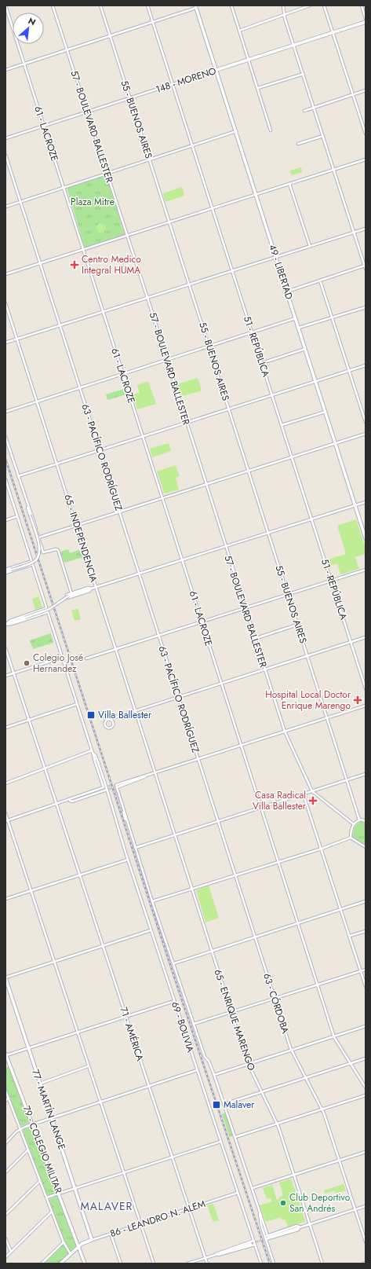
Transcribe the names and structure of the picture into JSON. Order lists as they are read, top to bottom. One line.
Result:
{"streets":{"street":["148 - MORENO","55 - BUENOS AIRES","57 - BOULEVARD BALLESTER","61 - LACROZE","49 - LIBERTAD","51 - REPÚBLICA","63 - PACÍFICO RODRÍGUEZ","65 - INDEPENDENCIA","63 - CÓRDOBA","65 - ENRIQUE MARENGO","69 - BOLIVIA","71 - AMÉRICA","77 - MARTÍN LANGE","79 - COLEGIO MILITAR","86 - LEANDRO N. ALEM"]},"crossings":[["148 - MORENO","55 - BUENOS AIRES"],["148 - MORENO","57 - BOULEVARD BALLESTER"],["148 - MORENO","61 - LACROZE"],["148 - MORENO","49 - LIBERTAD"],["148 - MORENO","51 - REPÚBLICA"],["63 - PACÍFICO RODRÍGUEZ","63 - CÓRDOBA"],["65 - INDEPENDENCIA","65 - ENRIQUE MARENGO"],["69 - BOLIVIA","86 - LEANDRO N. ALEM"],["71 - AMÉRICA","86 - LEANDRO N. ALEM"],["77 - MARTÍN LANGE","86 - LEANDRO N. ALEM"],["79 - COLEGIO MILITAR","86 - LEANDRO N. ALEM"]],"districts":["MALAVER"],"parks":["Plaza Mitre"],"places":{"health":["Centro Medico Integral HUMA","Hospital Local Doctor Enrique Marengo","Casa Radical Villa Ballester"],"other":["Colegio José Hernandez","Club Deportivo San Andrés"],"transit":["Villa Ballester","Malaver"]},"north":"top right"}
